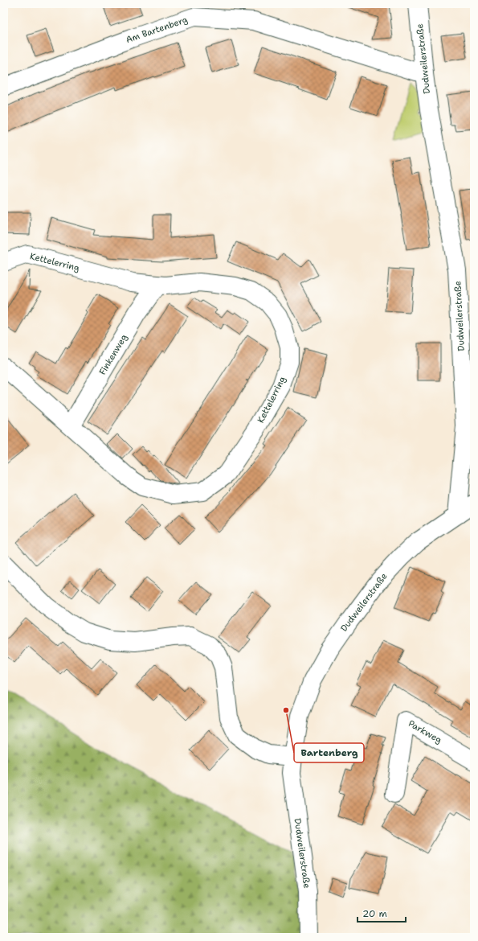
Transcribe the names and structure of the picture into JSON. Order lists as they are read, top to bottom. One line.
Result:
{"streets":{"street":["Am Bartenberg","Dudweilerstraße","Kettelerring","Finkenweg","Parkweg"]},"crossings":[["Am Bartenberg","Dudweilerstraße"],["Kettelerring","Finkenweg"]],"places":["Bartenberg"],"scale_bar":"20 m"}
